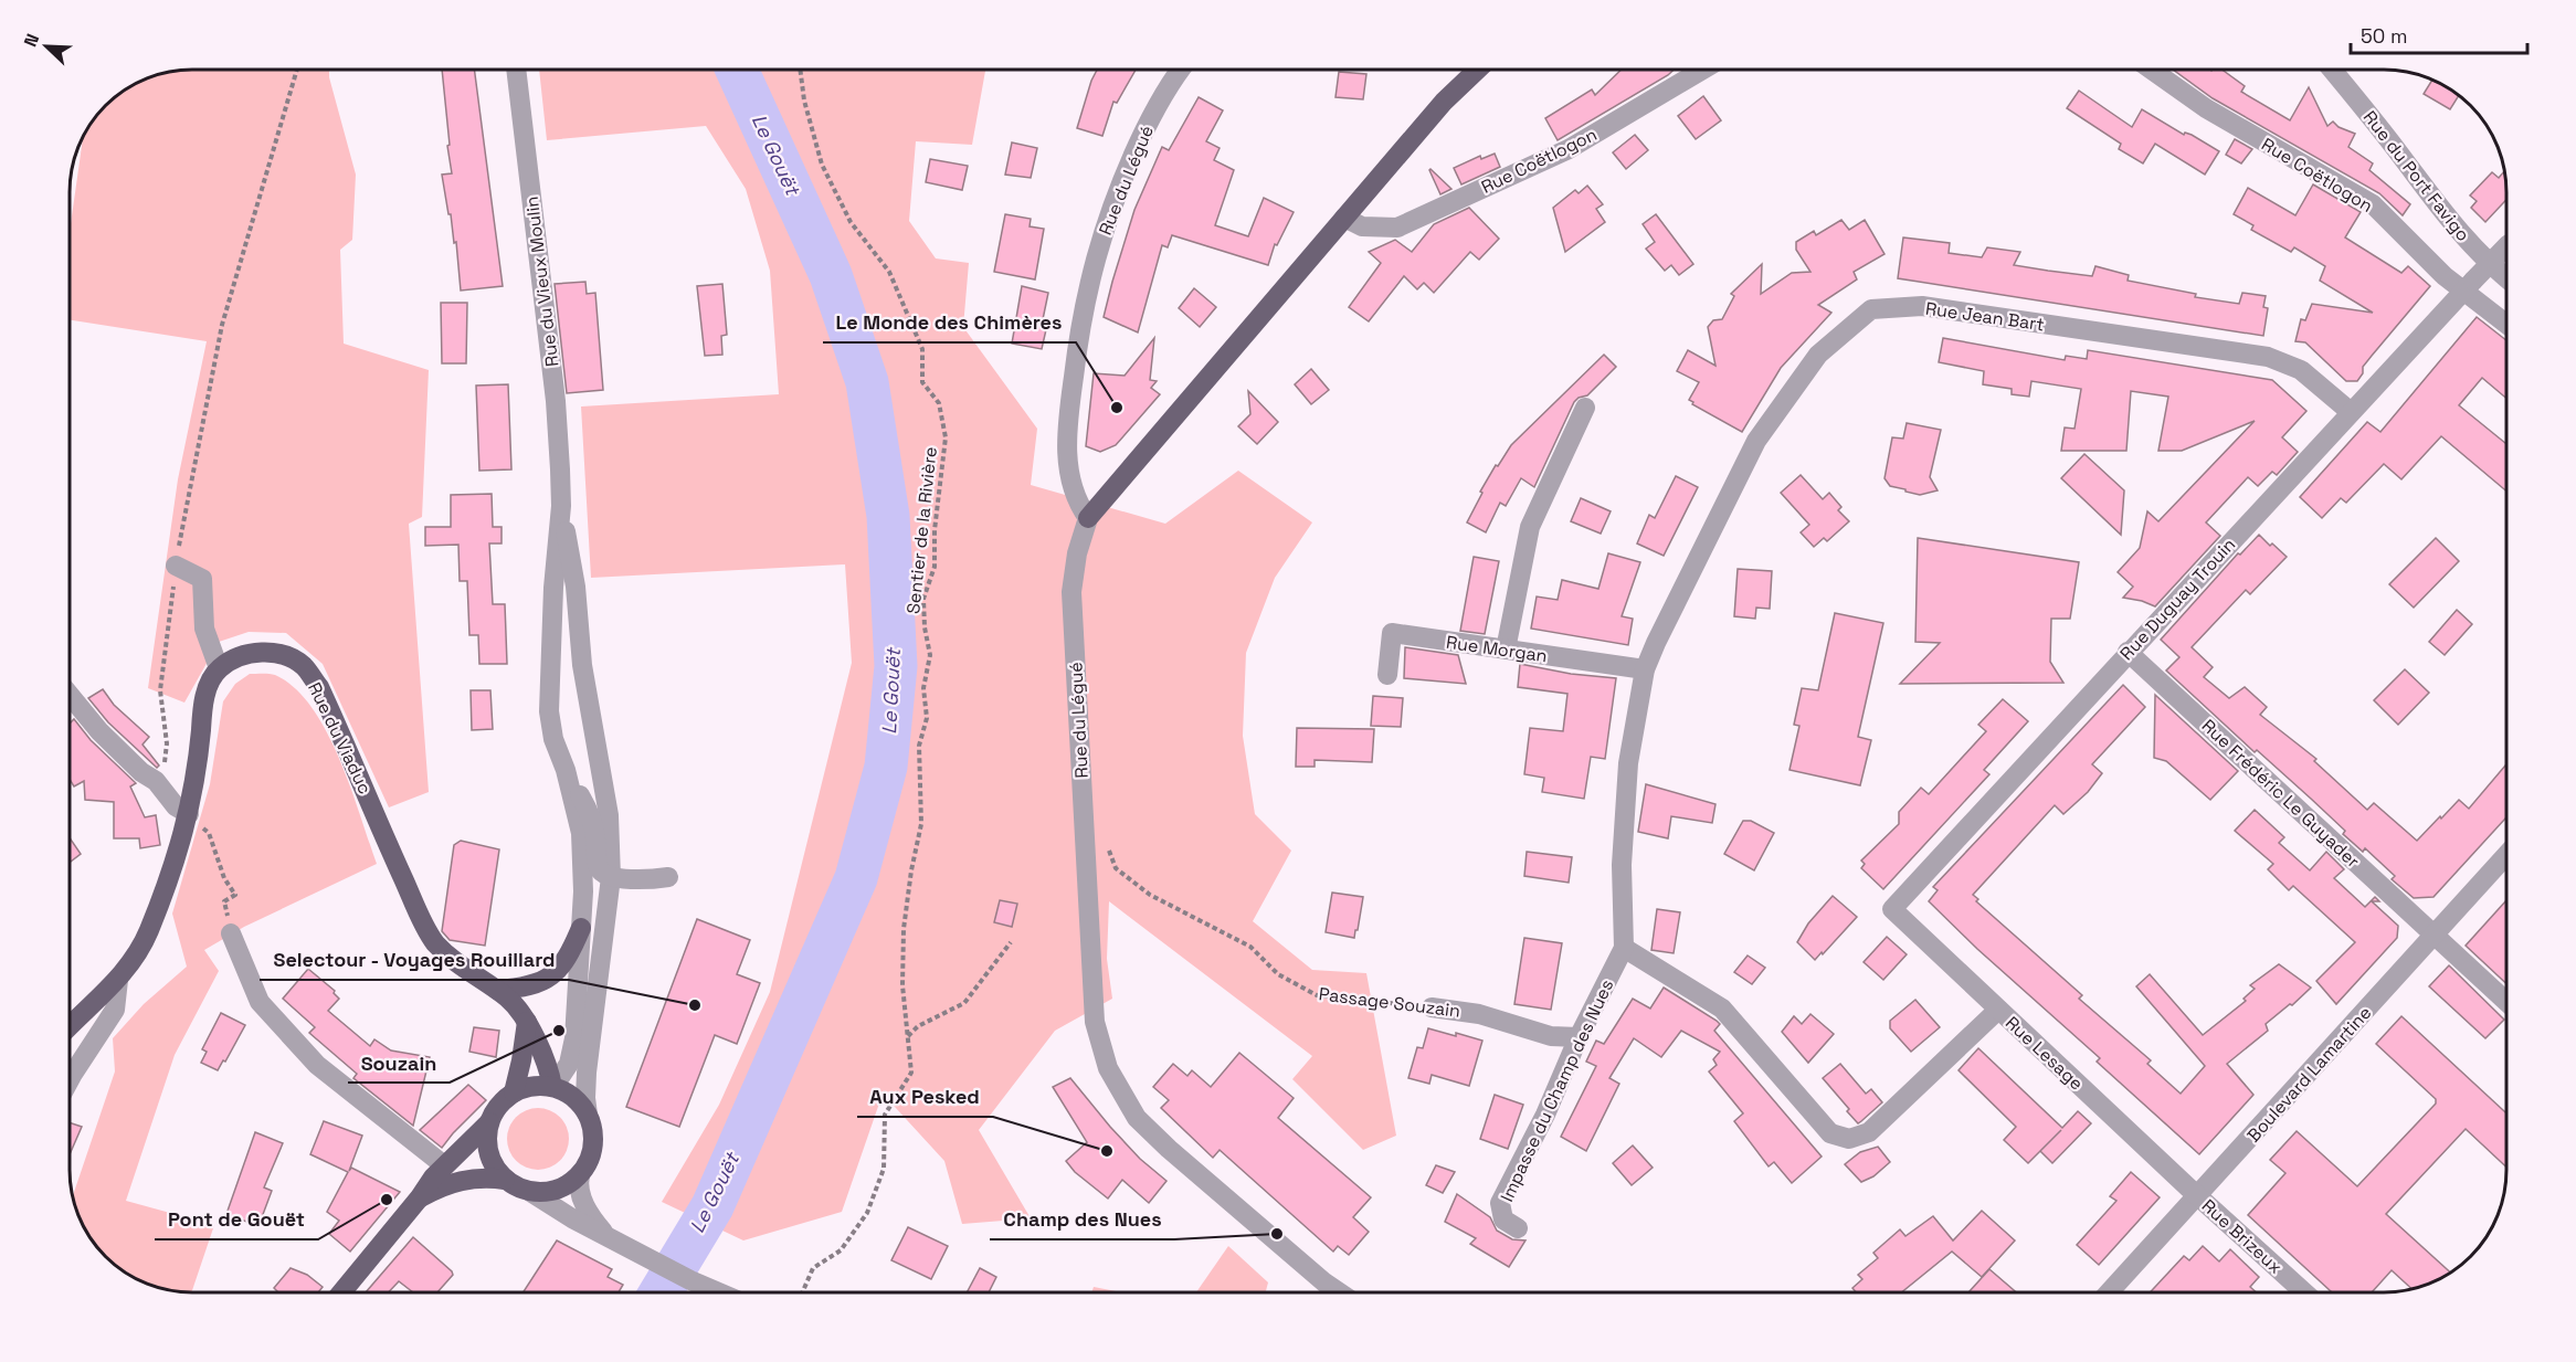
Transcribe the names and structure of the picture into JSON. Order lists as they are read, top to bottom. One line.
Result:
{"streets":{"main road":["Rue du Viaduc"],"street":["Rue Coëtlogon","Rue du Port Favigo","Rue du Légué","Rue du Vieux Moulin","Rue Jean Bart","Rue Duguay Trouin","Rue Morgan","Rue Frédéric Le Guyader","Passage Souzain","Rue Lesage","Boulevard Lamartine","Impasse du Champ des Nues","Rue Brizeux"],"path":["Sentier de la Rivière"]},"crossings":[["Rue Coëtlogon","Rue Duguay Trouin"],["Rue du Vieux Moulin","Rue du Viaduc"],["Rue Jean Bart","Rue Duguay Trouin"],["Rue Jean Bart","Rue Morgan"],["Rue Jean Bart","Impasse du Champ des Nues"],["Rue Duguay Trouin","Rue Frédéric Le Guyader"],["Rue Duguay Trouin","Rue Lesage"],["Rue Frédéric Le Guyader","Boulevard Lamartine"],["Passage Souzain","Impasse du Champ des Nues"],["Rue Lesage","Boulevard Lamartine"],["Rue Lesage","Rue Brizeux"],["Boulevard Lamartine","Rue Brizeux"]],"water":["Le Gouët"],"places":["Le Monde des Chimères","Selectour - Voyages Rouillard","Souzain","Aux Pesked","Pont de Gouët","Champ des Nues"],"scale_bar":"50 m","north":"top left"}
